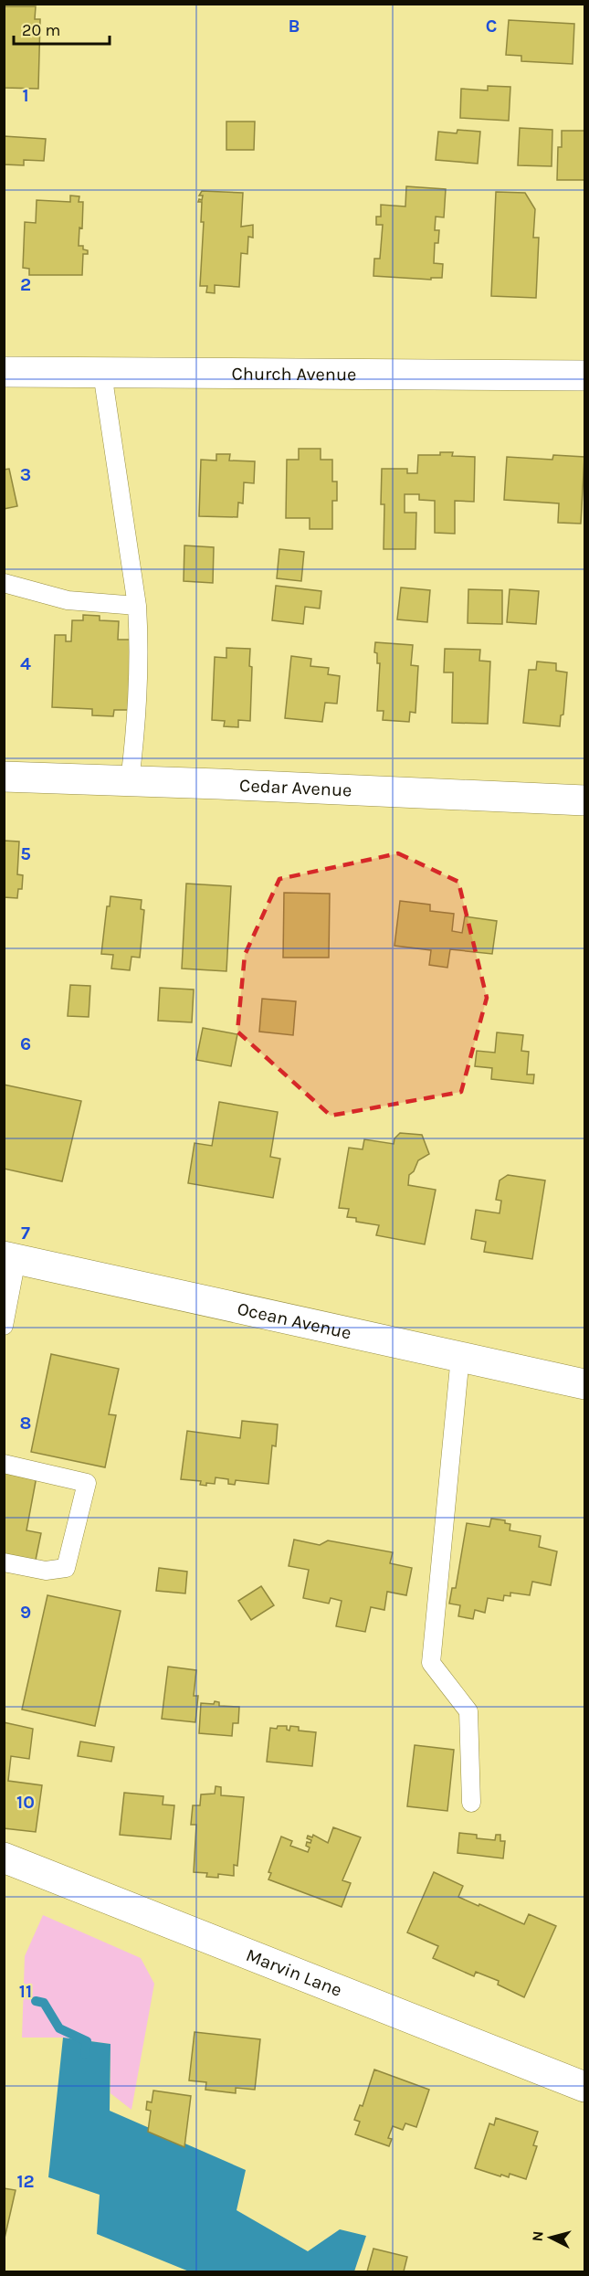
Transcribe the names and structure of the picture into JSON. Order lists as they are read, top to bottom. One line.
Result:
{"streets":{"street":["Church Avenue","Cedar Avenue","Ocean Avenue","Marvin Lane"]},"scale_bar":"20 m","north":"left","grid":{"columns":["B","C"],"rows":["1","2","3","4","5","6","7","8","9","10","11","12"]}}
